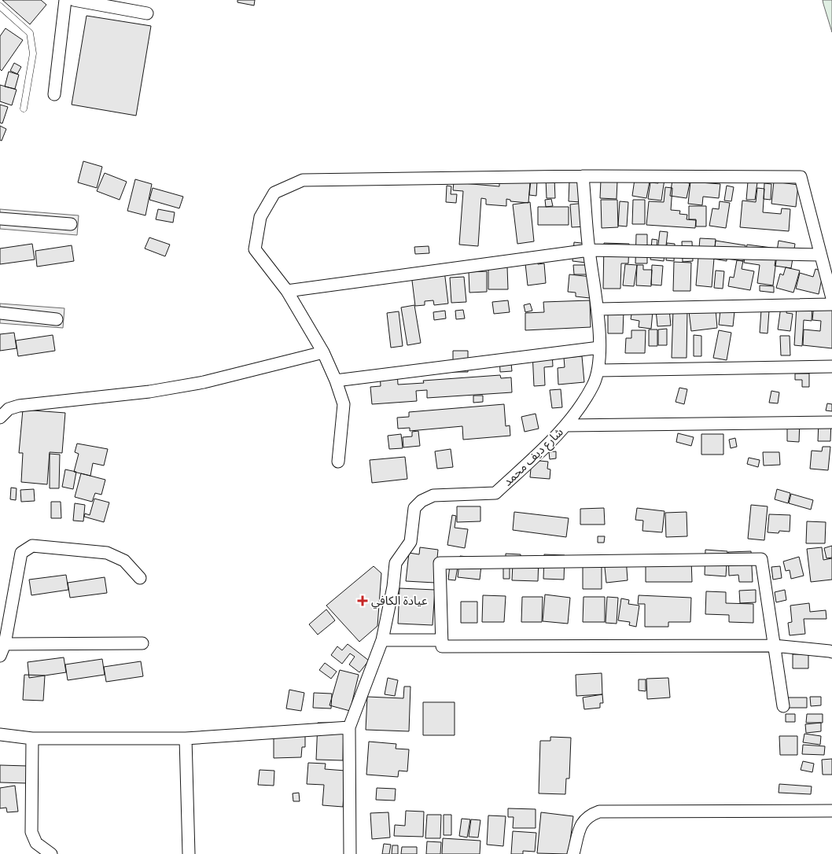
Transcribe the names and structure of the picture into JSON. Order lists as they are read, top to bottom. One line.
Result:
{"streets":{"street":["شارع ديف محمد"]},"places":{"health":["عيادة الكافي"]}}
